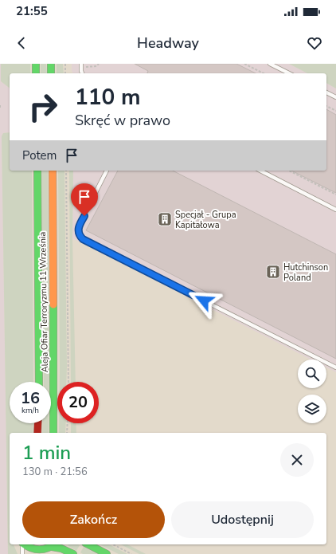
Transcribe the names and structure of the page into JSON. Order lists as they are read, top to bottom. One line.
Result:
{"streets":{"street":["Aleja Ofiar Terroryzmu 11 Września"]},"places":{"building":["Specjał - Grupa Kapitałowa","Hutchinson Poland"]},"page":{"status":"21:55","header":"Headway","turn":["110 m","Skręć w prawo"],"then":"Potem","speed":"16 km/h","limit":"20","heading":["1 min","130 m · 21:56"],"buttons":["Zakończ","Udostępnij"]}}
